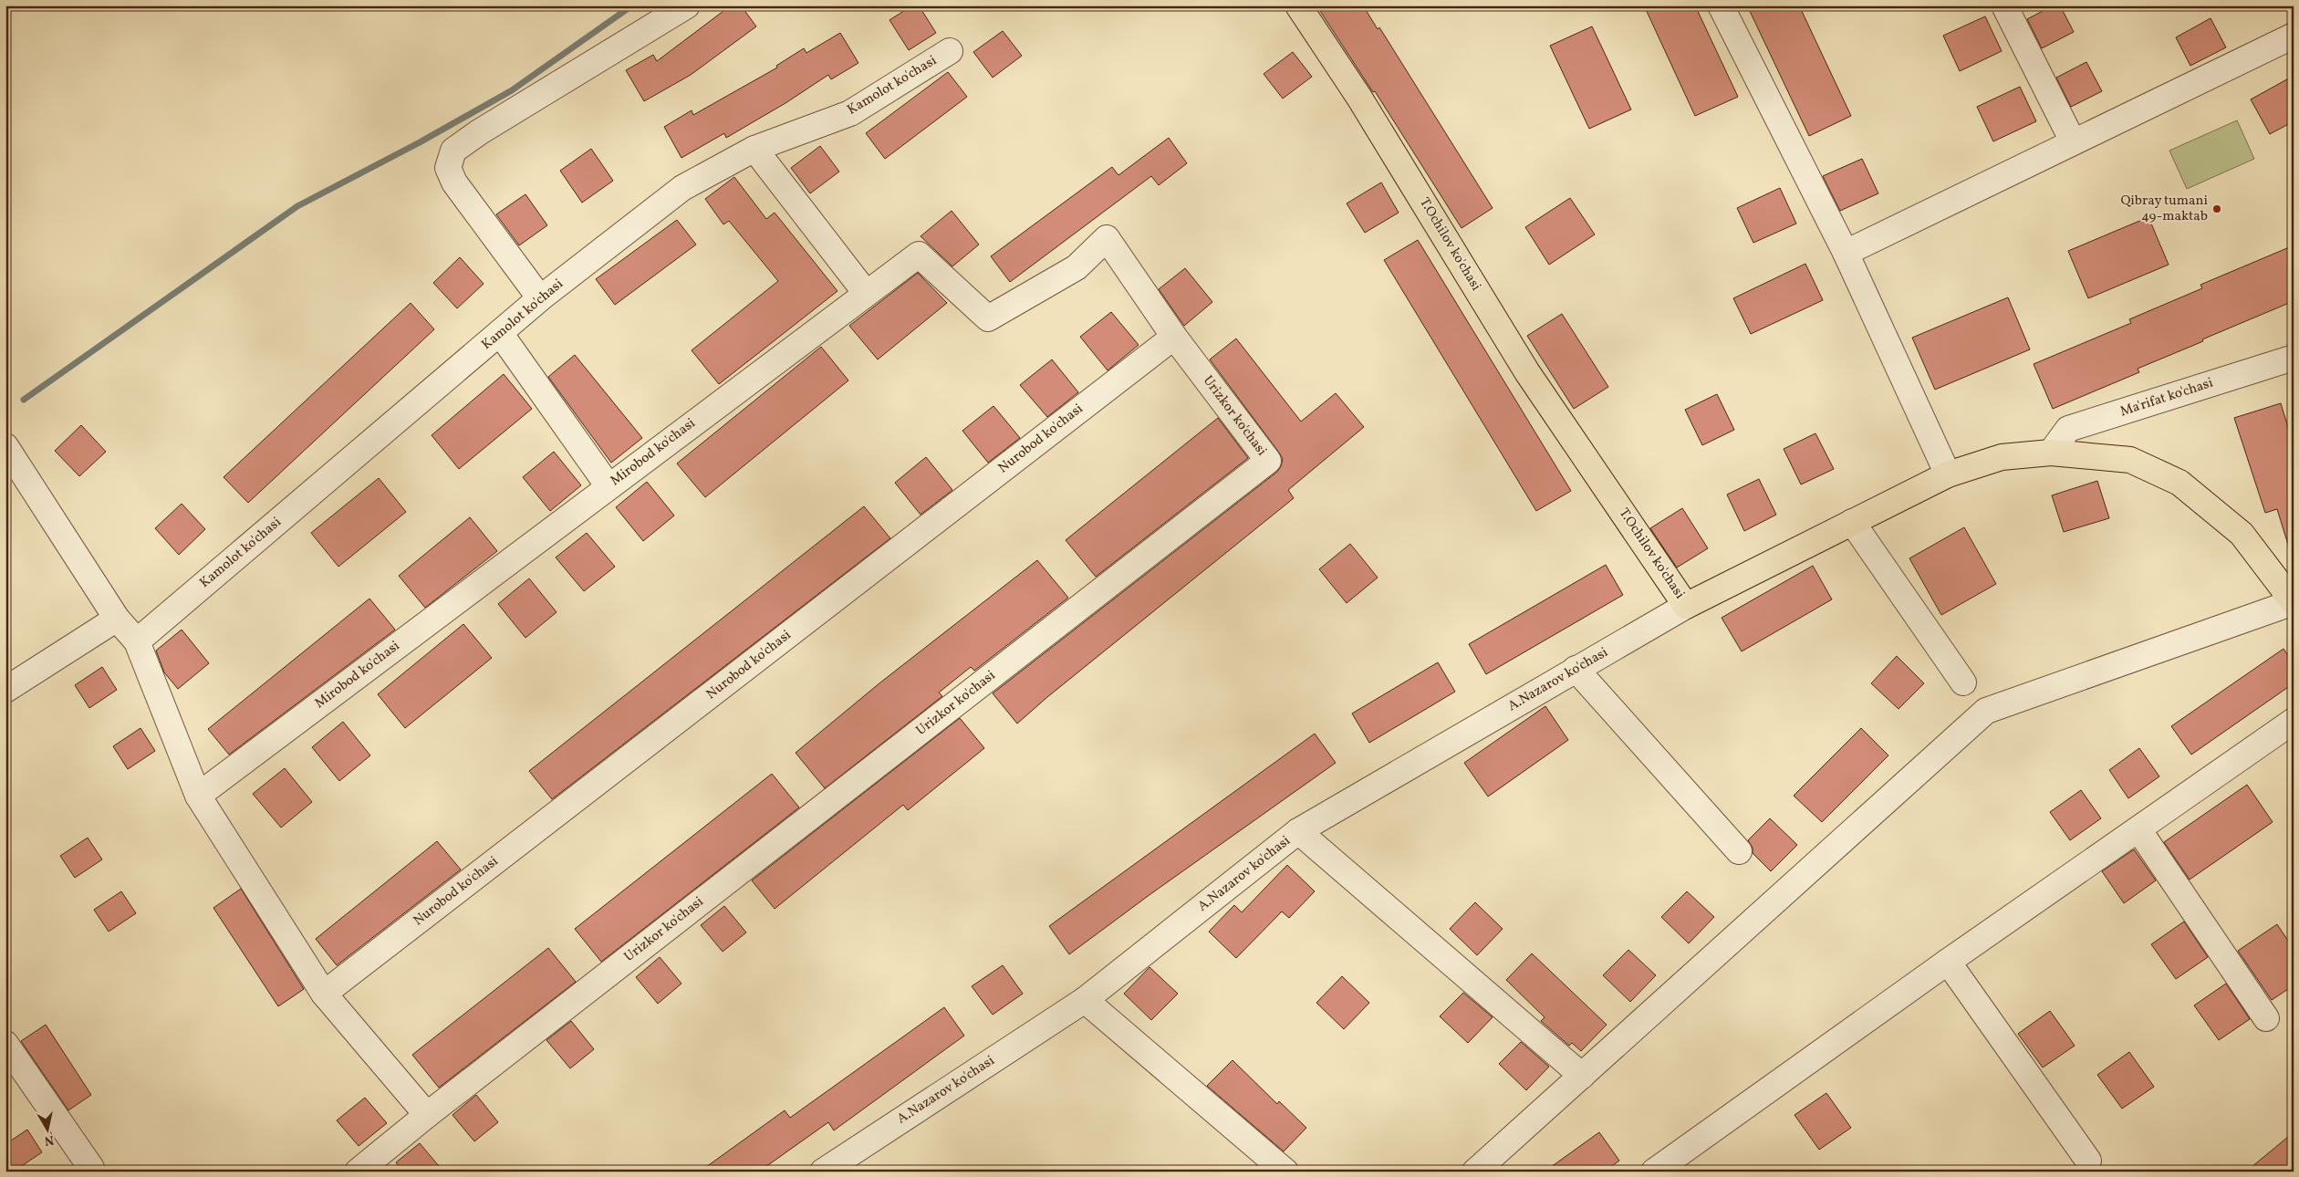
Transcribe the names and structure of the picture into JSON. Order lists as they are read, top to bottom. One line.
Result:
{"streets":{"main road":["T.Ochilov ko'chasi"],"street":["Kamolot ko'chasi","Ma'rifat ko'chasi","Urizkor ko'chasi","Nurobod ko'chasi","Mirobod ko'chasi","A.Nazarov ko'chasi"]},"crossings":[["T.Ochilov ko'chasi","Ma'rifat ko'chasi"],["T.Ochilov ko'chasi","A.Nazarov ko'chasi"],["Urizkor ko'chasi","Nurobod ko'chasi"],["Urizkor ko'chasi","Mirobod ko'chasi"]],"places":["Qibray tumani 49-maktab"],"north":"bottom"}
